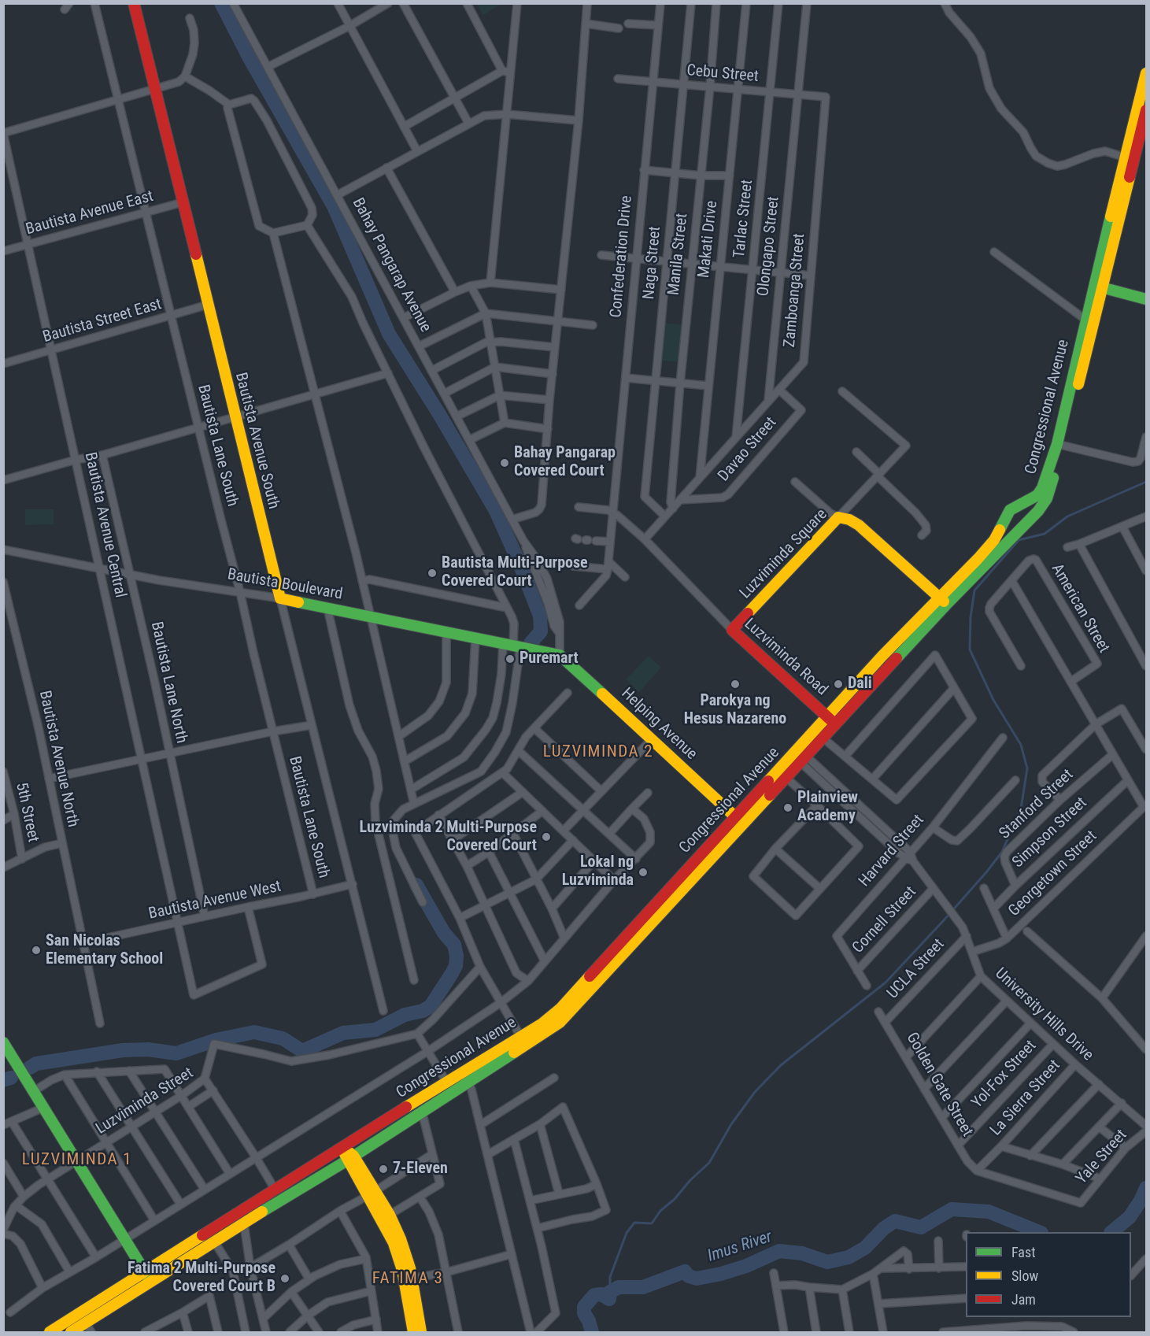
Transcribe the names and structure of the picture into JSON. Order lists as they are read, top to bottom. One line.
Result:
{"streets":{"main road":["Congressional Avenue","Bautista Avenue South","Luzviminda Square","Bautista Boulevard","Luzviminda Road","Helping Avenue"],"street":["Cebu Street","Bautista Avenue East","Tarlac Street","Makati Drive","Olongapo Street","Manila Street","Confederation Drive","Naga Street","Bahay Pangarap Avenue","Zamboanga Street","Bautista Street East","Bautista Lane South","Davao Street","Bautista Avenue Central","American Street","Bautista Lane North","Bautista Avenue North","Stanford Street","5th Street","Simpson Street","Harvard Street","Georgetown Street","Bautista Avenue West","Cornell Street","UCLA Street","University Hills Drive","Yol-Fox Street","Golden Gate Street","La Sierra Street","Luzviminda Street","Yale Street"]},"crossings":[["Cebu Street","Tarlac Street"],["Cebu Street","Makati Drive"],["Cebu Street","Olongapo Street"],["Cebu Street","Manila Street"],["Cebu Street","Confederation Drive"],["Cebu Street","Naga Street"],["Cebu Street","Zamboanga Street"],["Bautista Avenue East","Bautista Avenue South"],["Bautista Avenue East","Bautista Lane South"],["Bautista Avenue East","Bautista Avenue Central"],["Tarlac Street","Zamboanga Street"],["Makati Drive","Zamboanga Street"],["Olongapo Street","Zamboanga Street"],["Manila Street","Zamboanga Street"],["Naga Street","Zamboanga Street"],["Bahay Pangarap Avenue","Bautista Boulevard"],["Bahay Pangarap Avenue","Helping Avenue"],["Zamboanga Street","Davao Street"],["Zamboanga Street","Luzviminda Road"],["Bautista Street East","Bautista Avenue South"],["Bautista Street East","Bautista Lane South"],["Bautista Street East","Bautista Avenue Central"],["Congressional Avenue","Luzviminda Square"],["Congressional Avenue","Luzviminda Road"],["Congressional Avenue","Helping Avenue"],["Congressional Avenue","University Hills Drive"],["Congressional Avenue","Luzviminda Street"],["Bautista Avenue South","Bautista Boulevard"],["Bautista Avenue South","Bautista Avenue West"],["Bautista Lane South","Bautista Boulevard"],["Bautista Lane South","Bautista Avenue West"],["Bautista Avenue Central","Bautista Boulevard"],["Bautista Avenue Central","Bautista Avenue West"],["Luzviminda Square","Luzviminda Road"],["Bautista Boulevard","Bautista Lane North"],["Bautista Boulevard","Helping Avenue"],["Bautista Lane North","Bautista Avenue West"],["Bautista Avenue North","Bautista Avenue West"],["Stanford Street","Simpson Street"],["Harvard Street","Cornell Street"],["Harvard Street","University Hills Drive"],["Georgetown Street","University Hills Drive"],["Cornell Street","University Hills Drive"],["UCLA Street","University Hills Drive"],["UCLA Street","Golden Gate Street"],["University Hills Drive","Yol-Fox Street"],["University Hills Drive","La Sierra Street"],["Yol-Fox Street","Golden Gate Street"],["Golden Gate Street","La Sierra Street"],["Golden Gate Street","Yale Street"],["La Sierra Street","Yale Street"]],"districts":["LUZVIMINDA 2","LUZVIMINDA 1","FATIMA 3"],"water":["Imus River"],"places":["Bahay Pangarap Covered Court","Bautista Multi-Purpose Covered Court","Puremart","Parokya ng Hesus Nazareno","Dali","Plainview Academy","Luzviminda 2 Multi-Purpose Covered Court","Lokal ng Luzviminda","San Nicolas Elementary School","7-Eleven","Fatima 2 Multi-Purpose Covered Court B"],"legend":["Fast","Slow","Jam"]}
